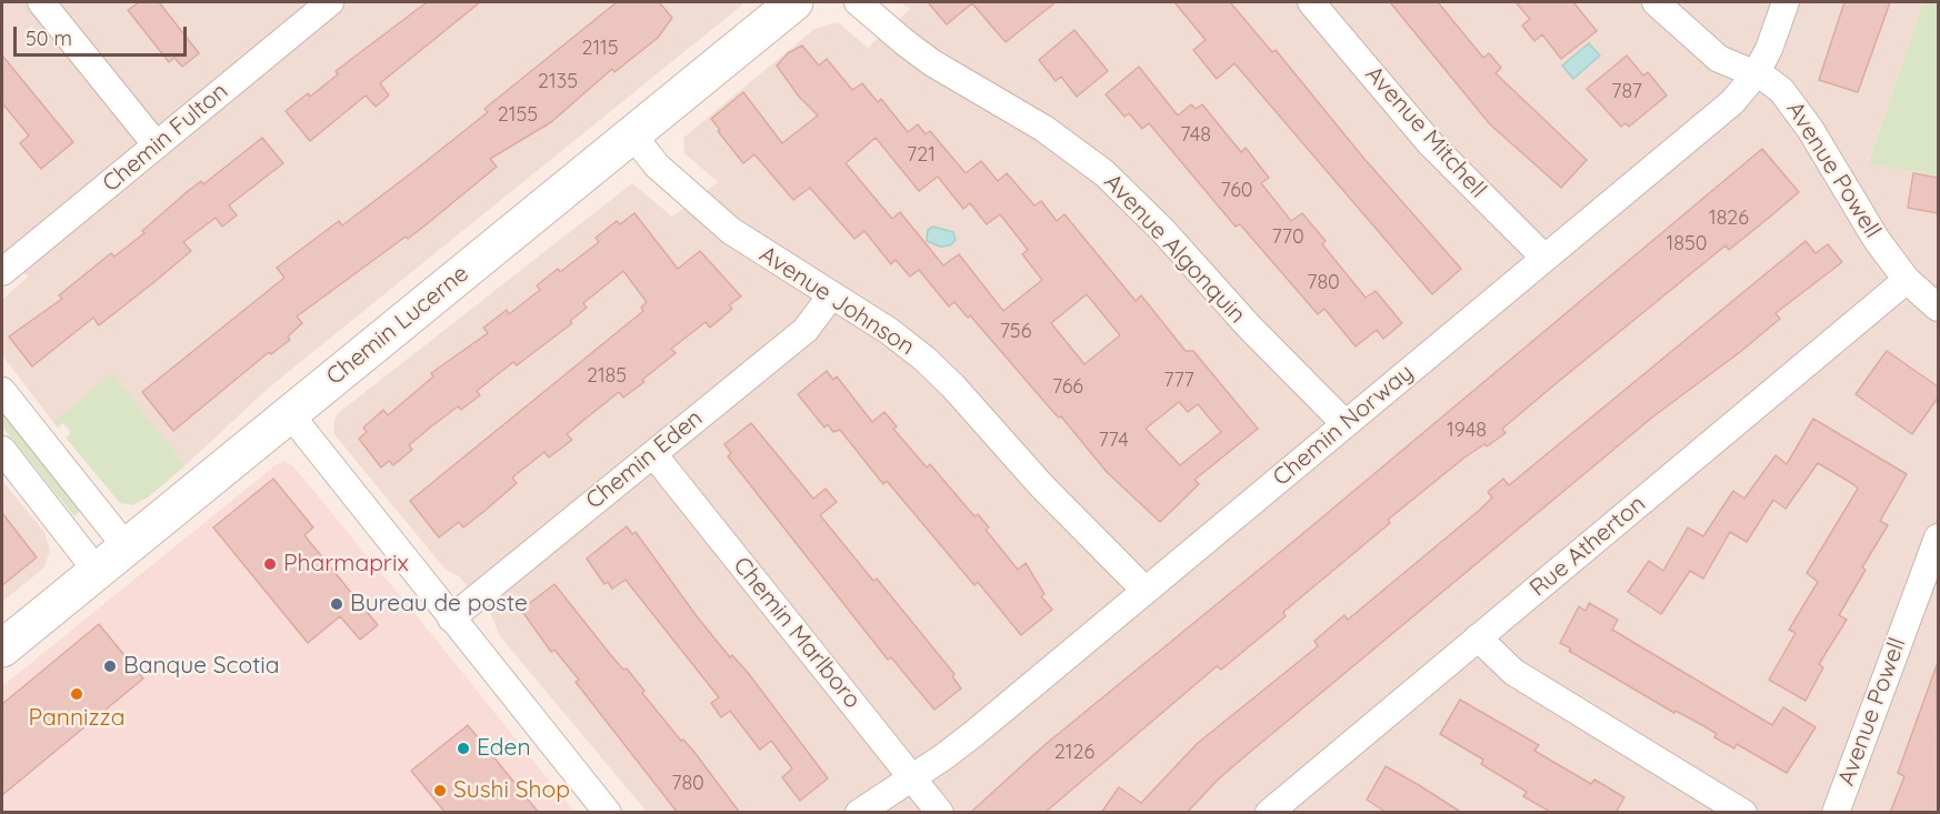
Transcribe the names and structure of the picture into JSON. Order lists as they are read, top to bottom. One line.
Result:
{"streets":{"main road":["Chemin Lucerne"],"street":["Avenue Mitchell","Chemin Fulton","Avenue Powell","Avenue Algonquin","Avenue Johnson","Chemin Norway","Chemin Eden","Rue Atherton","Chemin Marlboro"]},"crossings":[["Avenue Mitchell","Chemin Norway"],["Avenue Powell","Chemin Norway"],["Avenue Powell","Rue Atherton"],["Avenue Algonquin","Chemin Norway"],["Avenue Johnson","Chemin Lucerne"],["Avenue Johnson","Chemin Norway"],["Avenue Johnson","Chemin Eden"],["Chemin Norway","Chemin Marlboro"],["Chemin Eden","Chemin Marlboro"]],"places":["Pharmaprix","Bureau de poste","Banque Scotia","Pannizza","Eden","Sushi Shop"],"house_numbers":["2115","2135","787","2155","748","721","760","1826","770","1850","780","756","2185","777","766","1948","774","2126","780"],"scale_bar":"50 m"}
